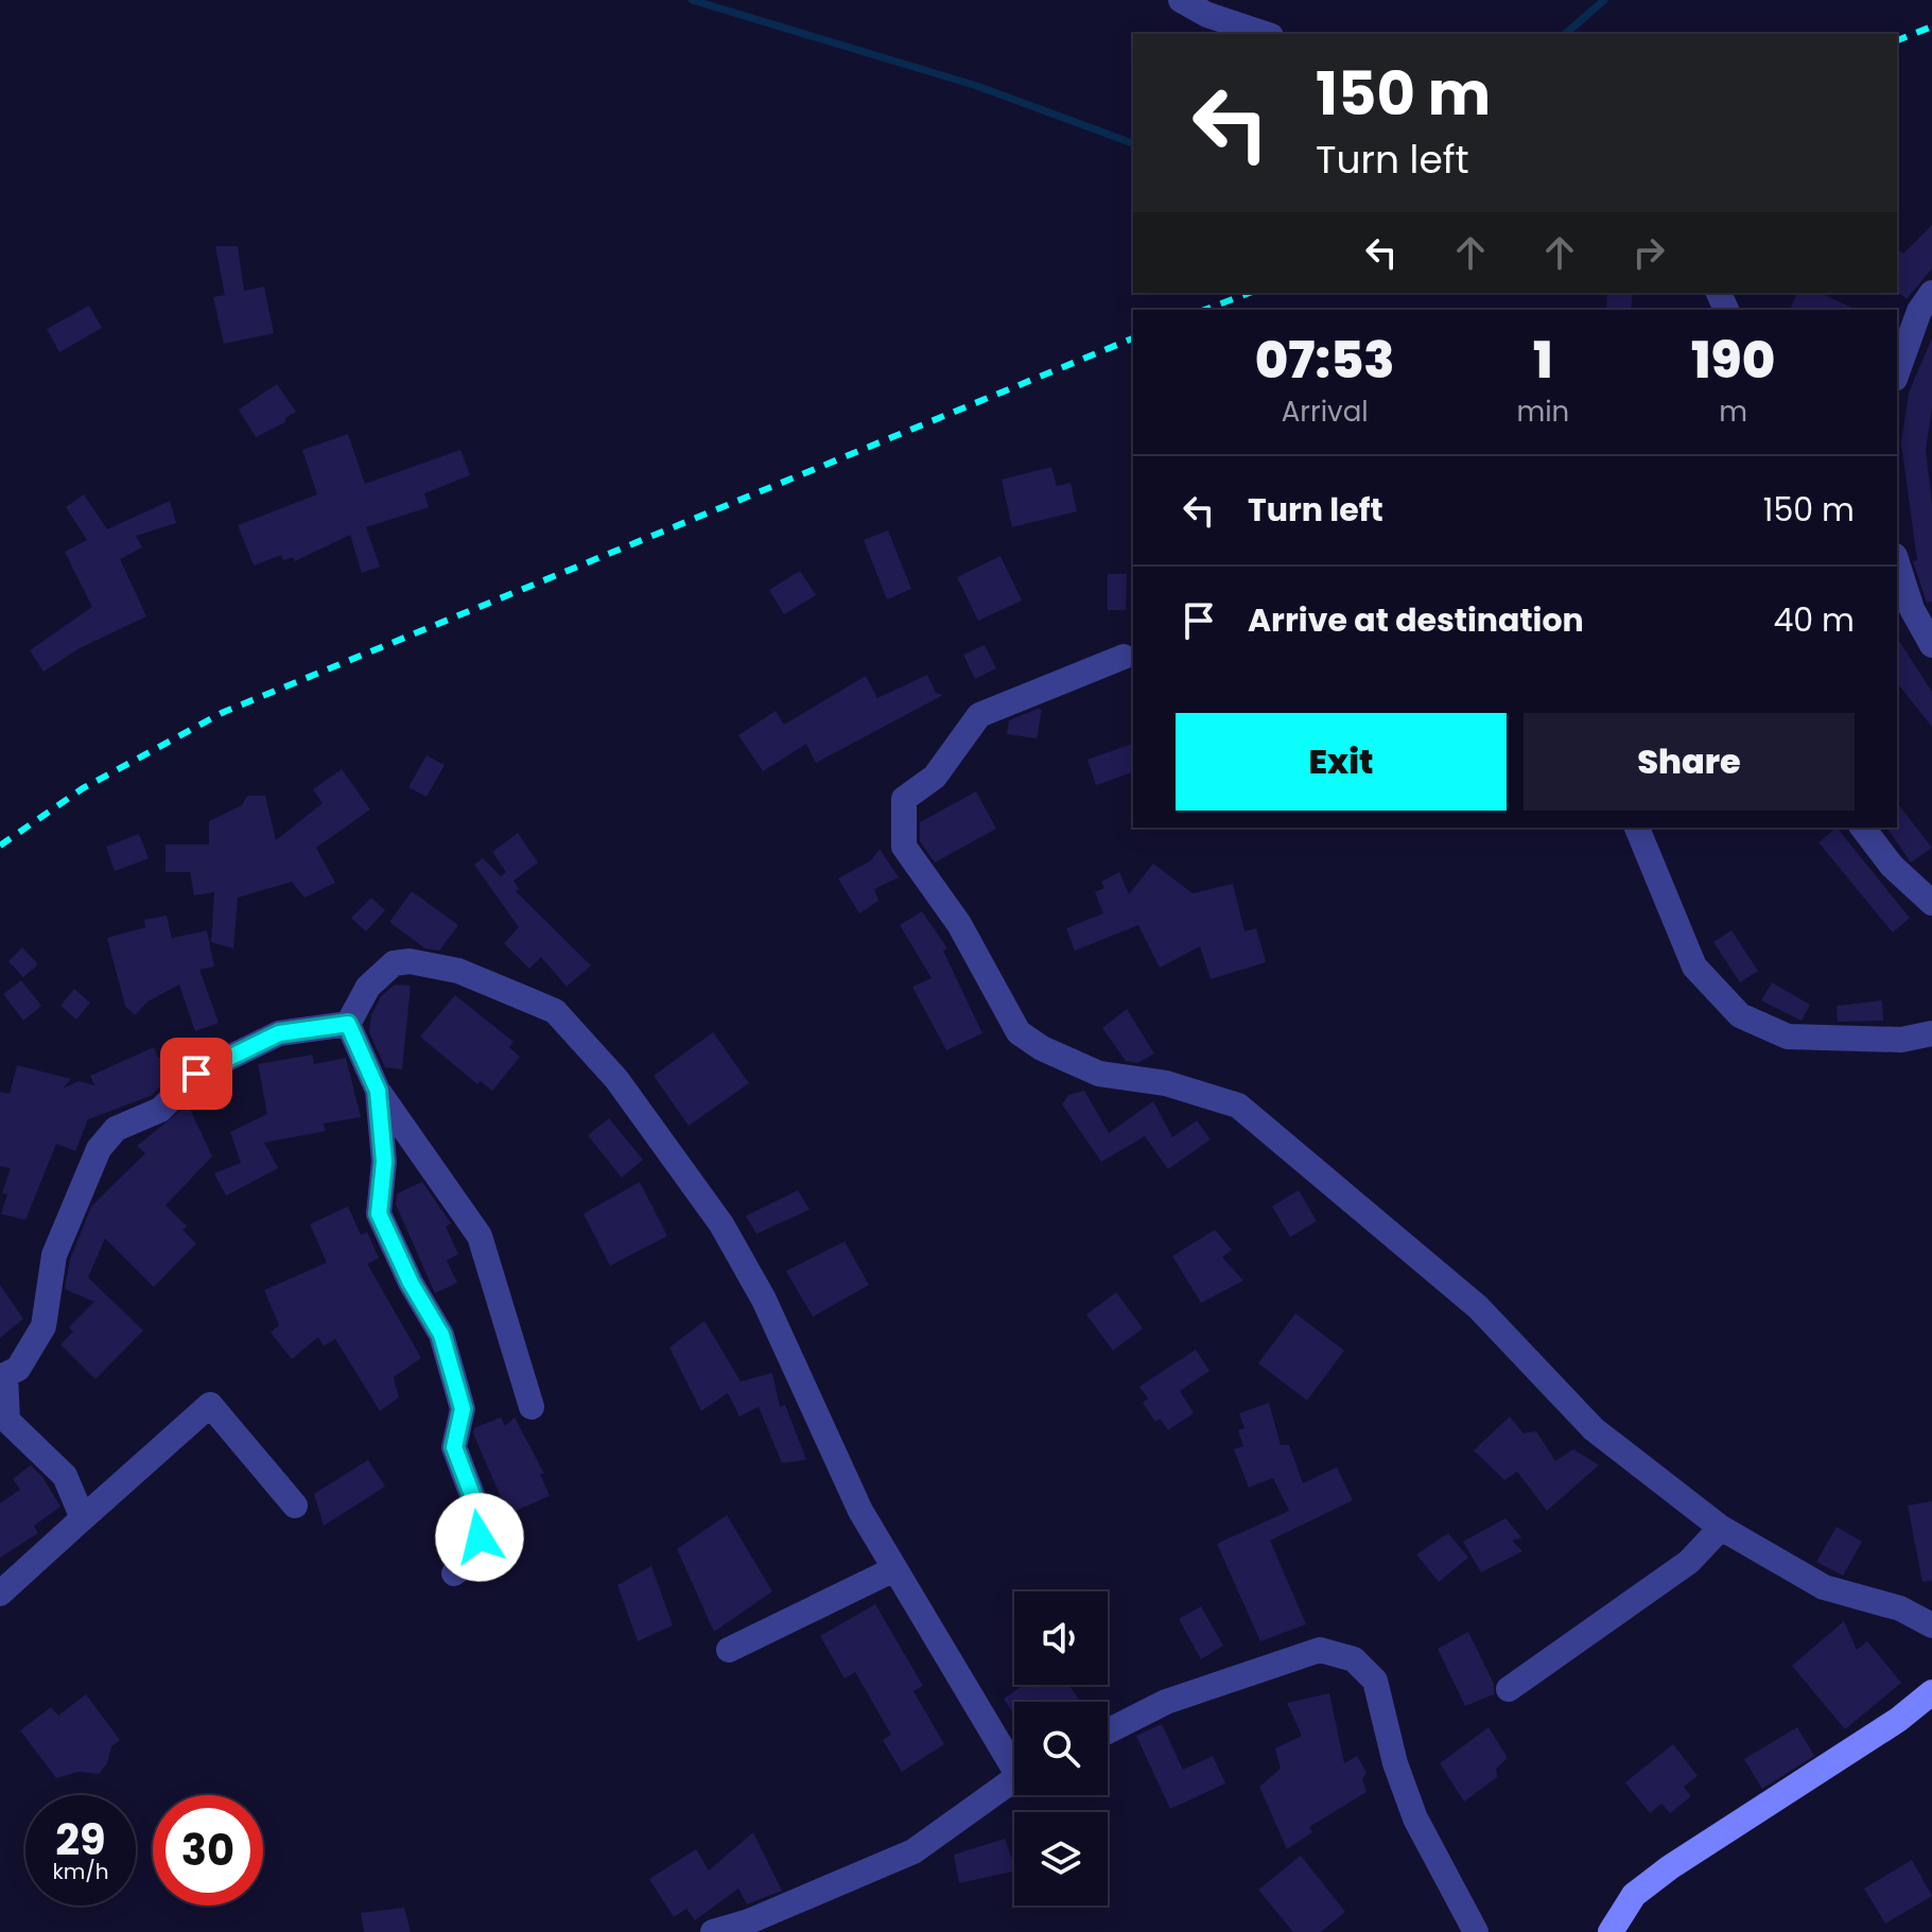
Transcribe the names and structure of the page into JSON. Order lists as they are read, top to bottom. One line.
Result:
{"page":{"turn":["150 m","Turn left"],"eta":["07:53","Arrival","1","min","190","m"],"list":[{"name":"Turn left","value":"150 m"},{"name":"Arrive at destination","value":"40 m"}],"buttons":["Exit","Share"],"speed":"29 km/h","limit":"30"}}
